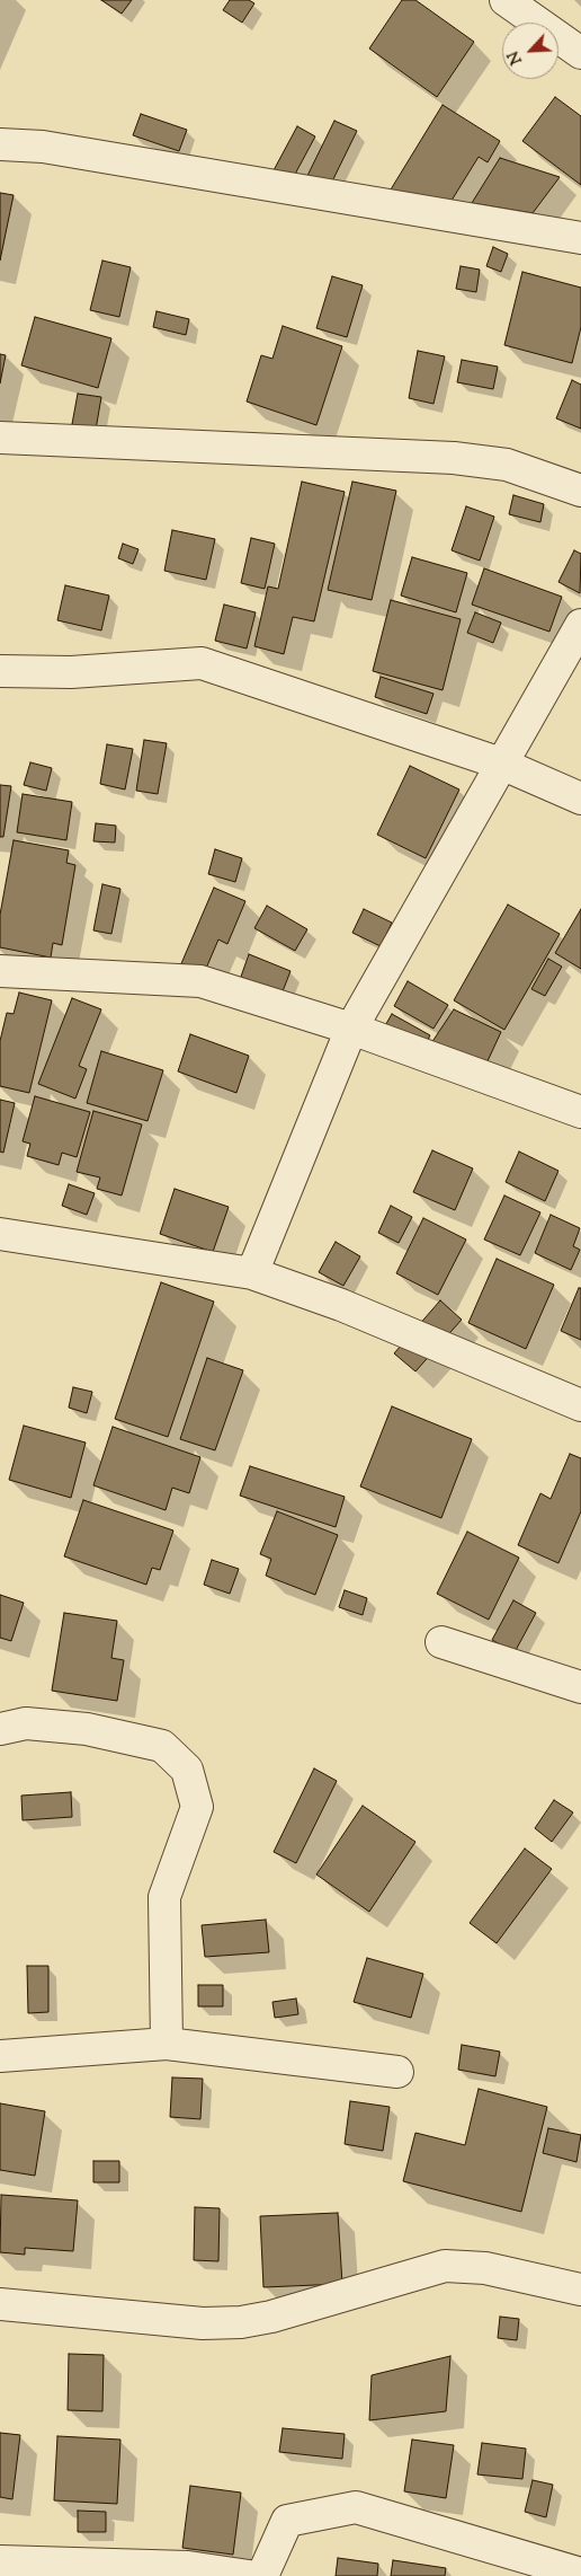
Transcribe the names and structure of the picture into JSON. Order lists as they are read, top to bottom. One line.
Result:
{"north":"bottom left"}
